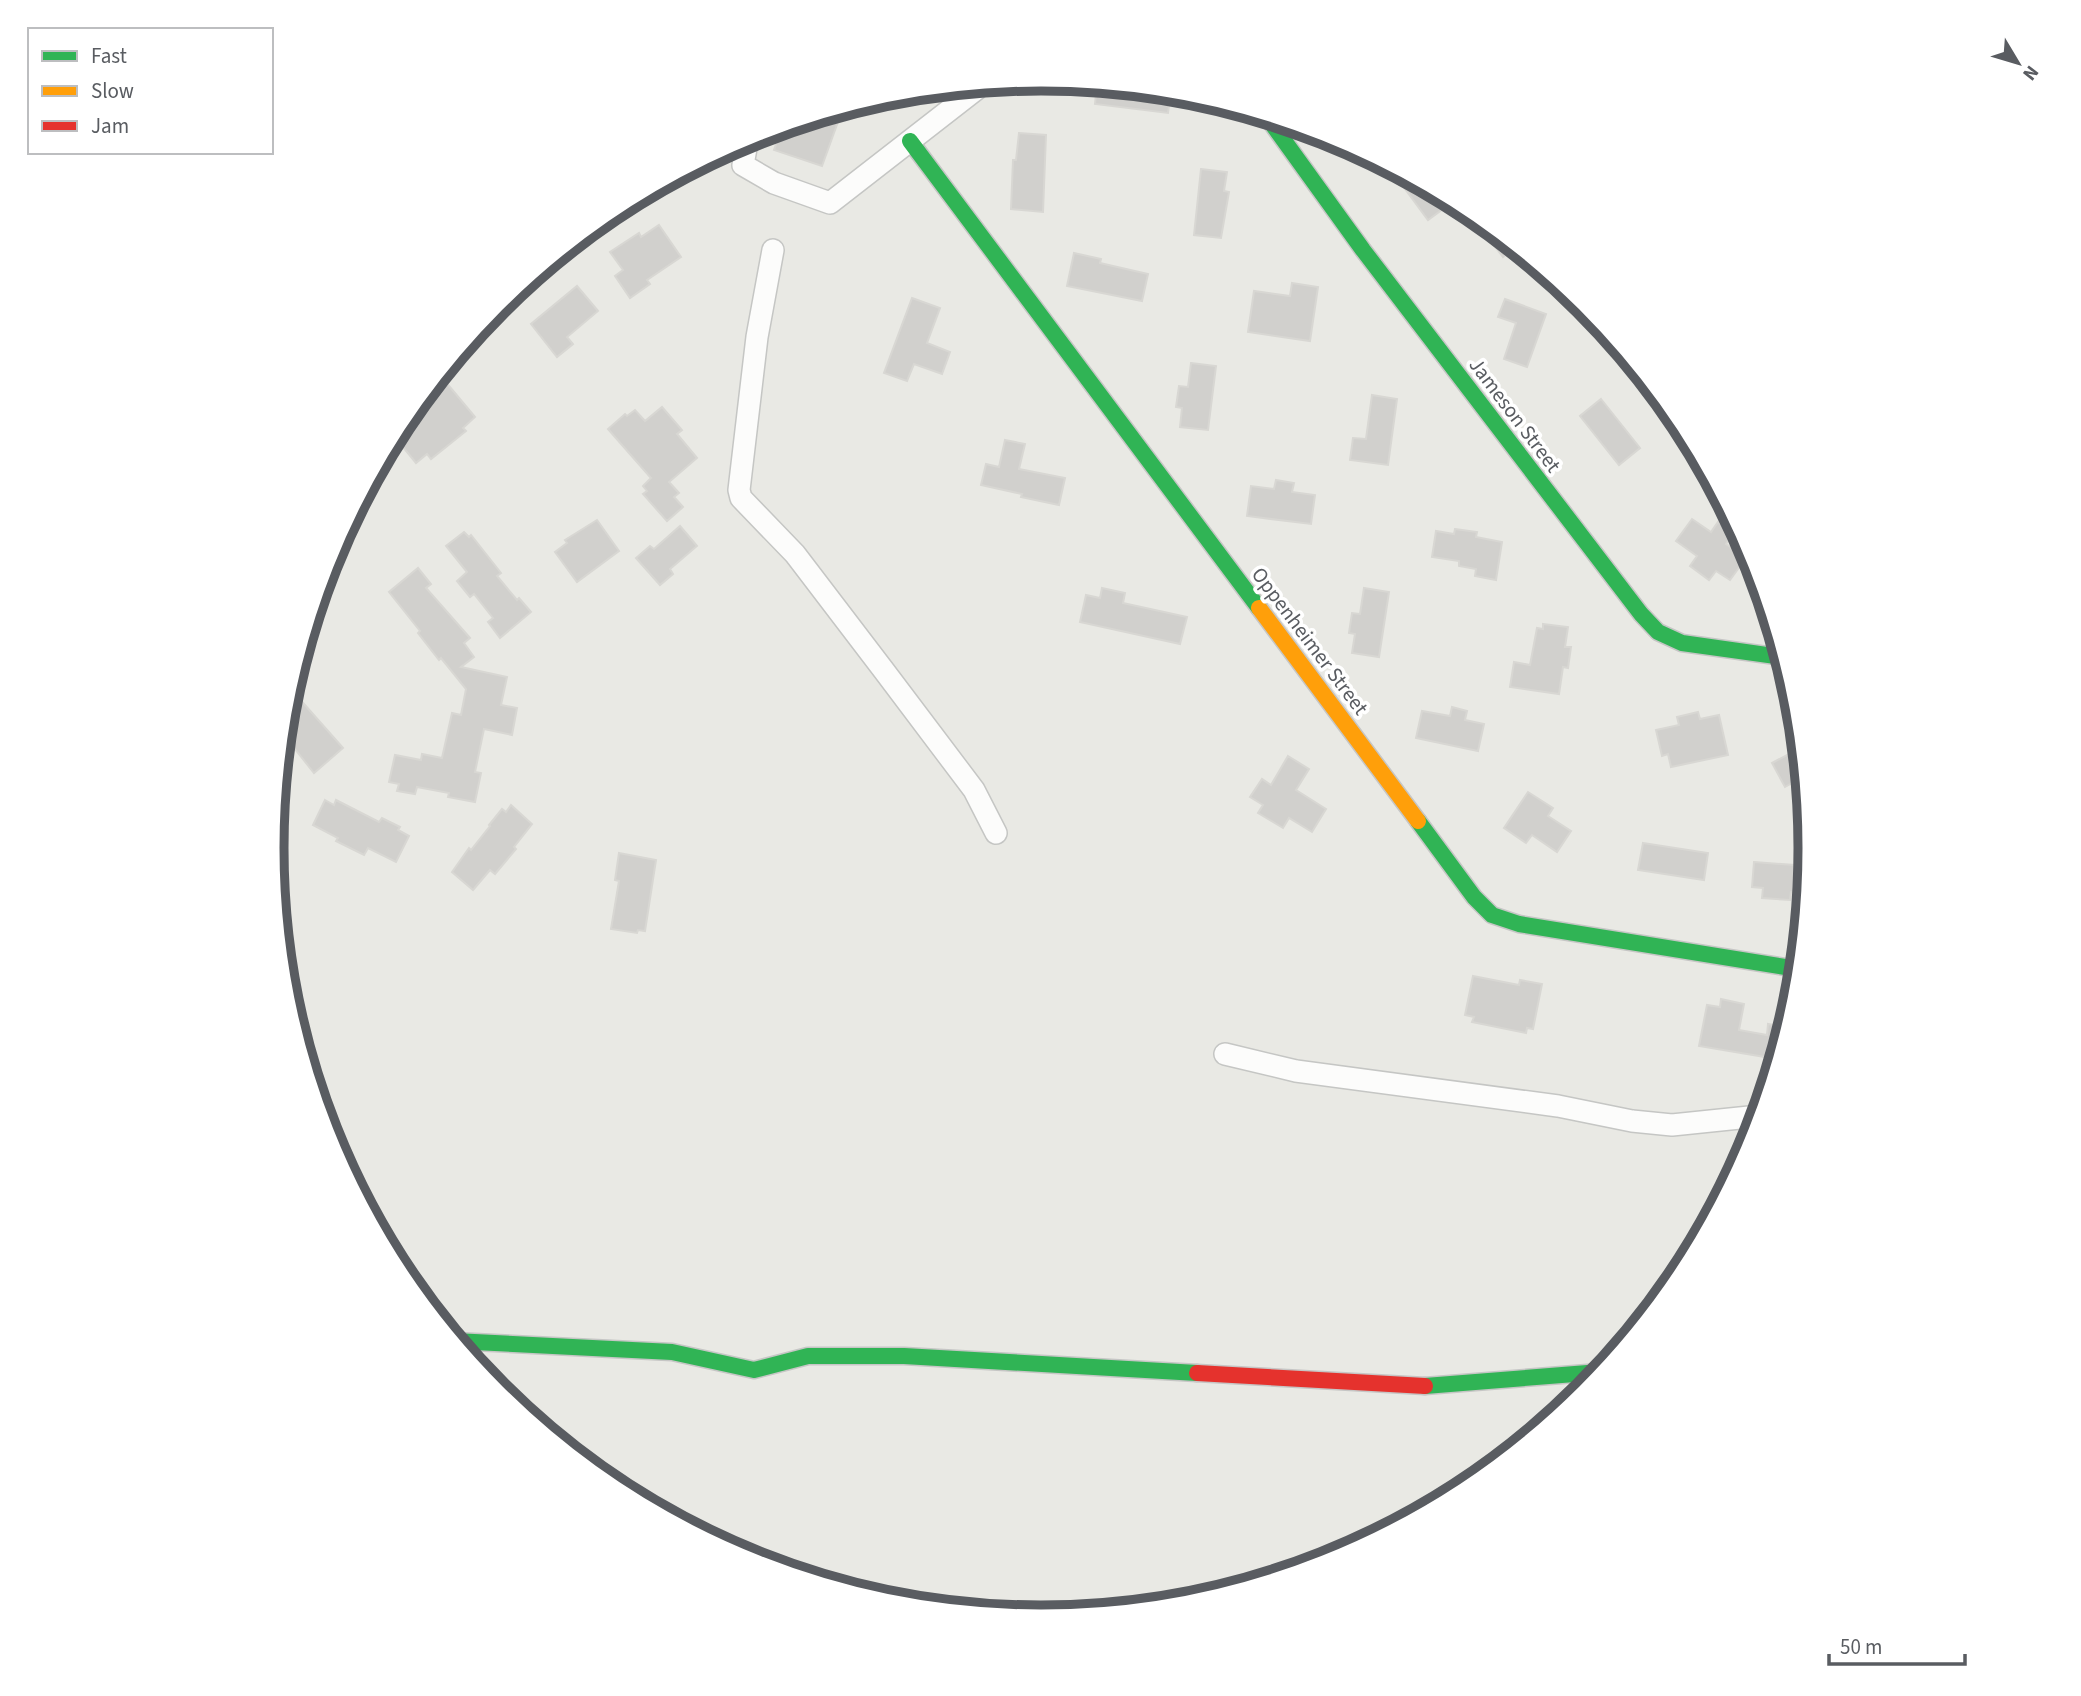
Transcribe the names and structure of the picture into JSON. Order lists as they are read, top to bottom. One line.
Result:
{"streets":{"street":["Jameson Street","Oppenheimer Street"]},"legend":["Fast","Slow","Jam"],"scale_bar":"50 m","north":"bottom right"}
